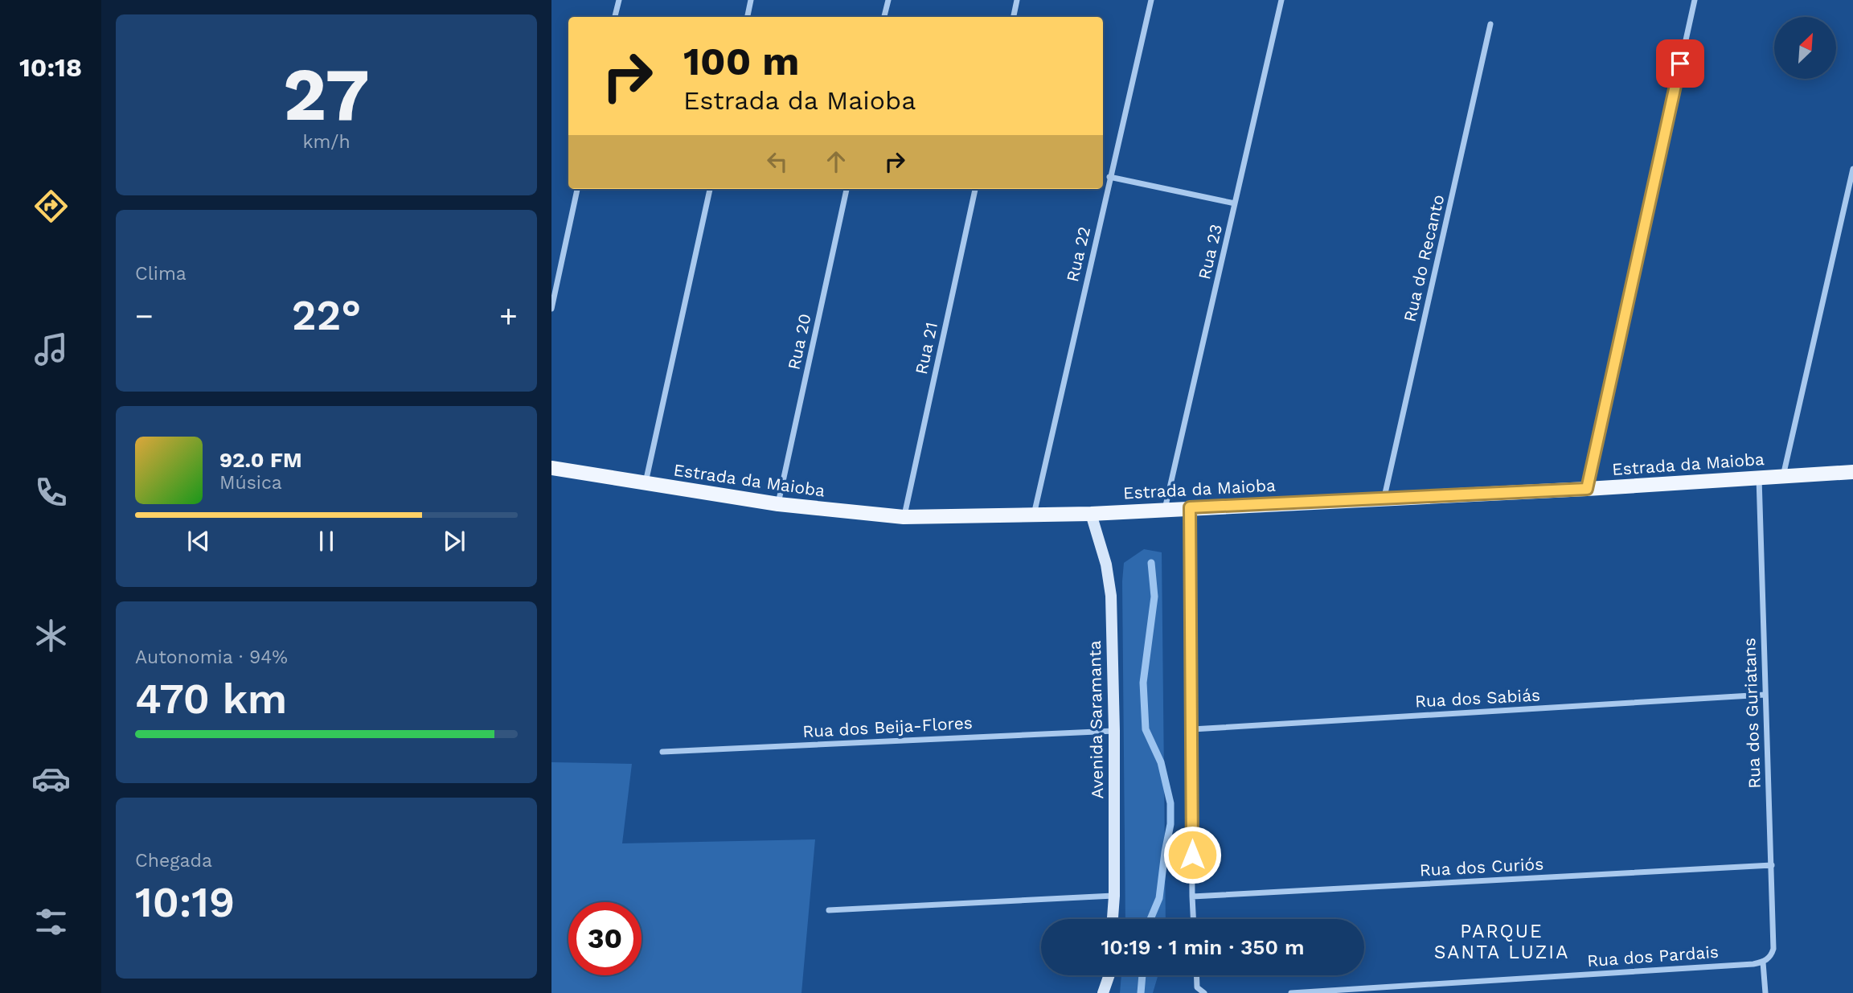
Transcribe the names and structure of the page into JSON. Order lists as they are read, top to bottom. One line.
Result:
{"streets":{"main road":["Estrada da Maioba"],"street":["Rua 23","Rua 22","Rua do Recanto","Rua 20","Rua 21","Rua dos Sabiás","Rua dos Guriatans","Avenida Saramanta","Rua dos Beija-Flores","Rua dos Curiós","Rua dos Pardais"]},"crossings":[["Rua 23","Estrada da Maioba"],["Rua 22","Estrada da Maioba"],["Rua do Recanto","Estrada da Maioba"],["Rua 20","Estrada da Maioba"],["Rua 21","Estrada da Maioba"],["Estrada da Maioba","Rua dos Guriatans"],["Estrada da Maioba","Avenida Saramanta"],["Rua dos Sabiás","Rua dos Guriatans"],["Rua dos Guriatans","Rua dos Curiós"],["Rua dos Guriatans","Rua dos Pardais"],["Avenida Saramanta","Rua dos Beija-Flores"]],"districts":["PARQUE SANTA LUZIA"],"north":"top right","page":{"tabs":"10:18","tile":[["27","km/h"],"Clima",["Autonomia · 94%","470 km"],["Chegada","10:19"]],"turn":["100 m","Estrada da Maioba"],"heat":["−","22°","+"],"song":["92.0 FM","Música"],"limit":"30","trip":"10:19 · 1 min · 350 m"}}
